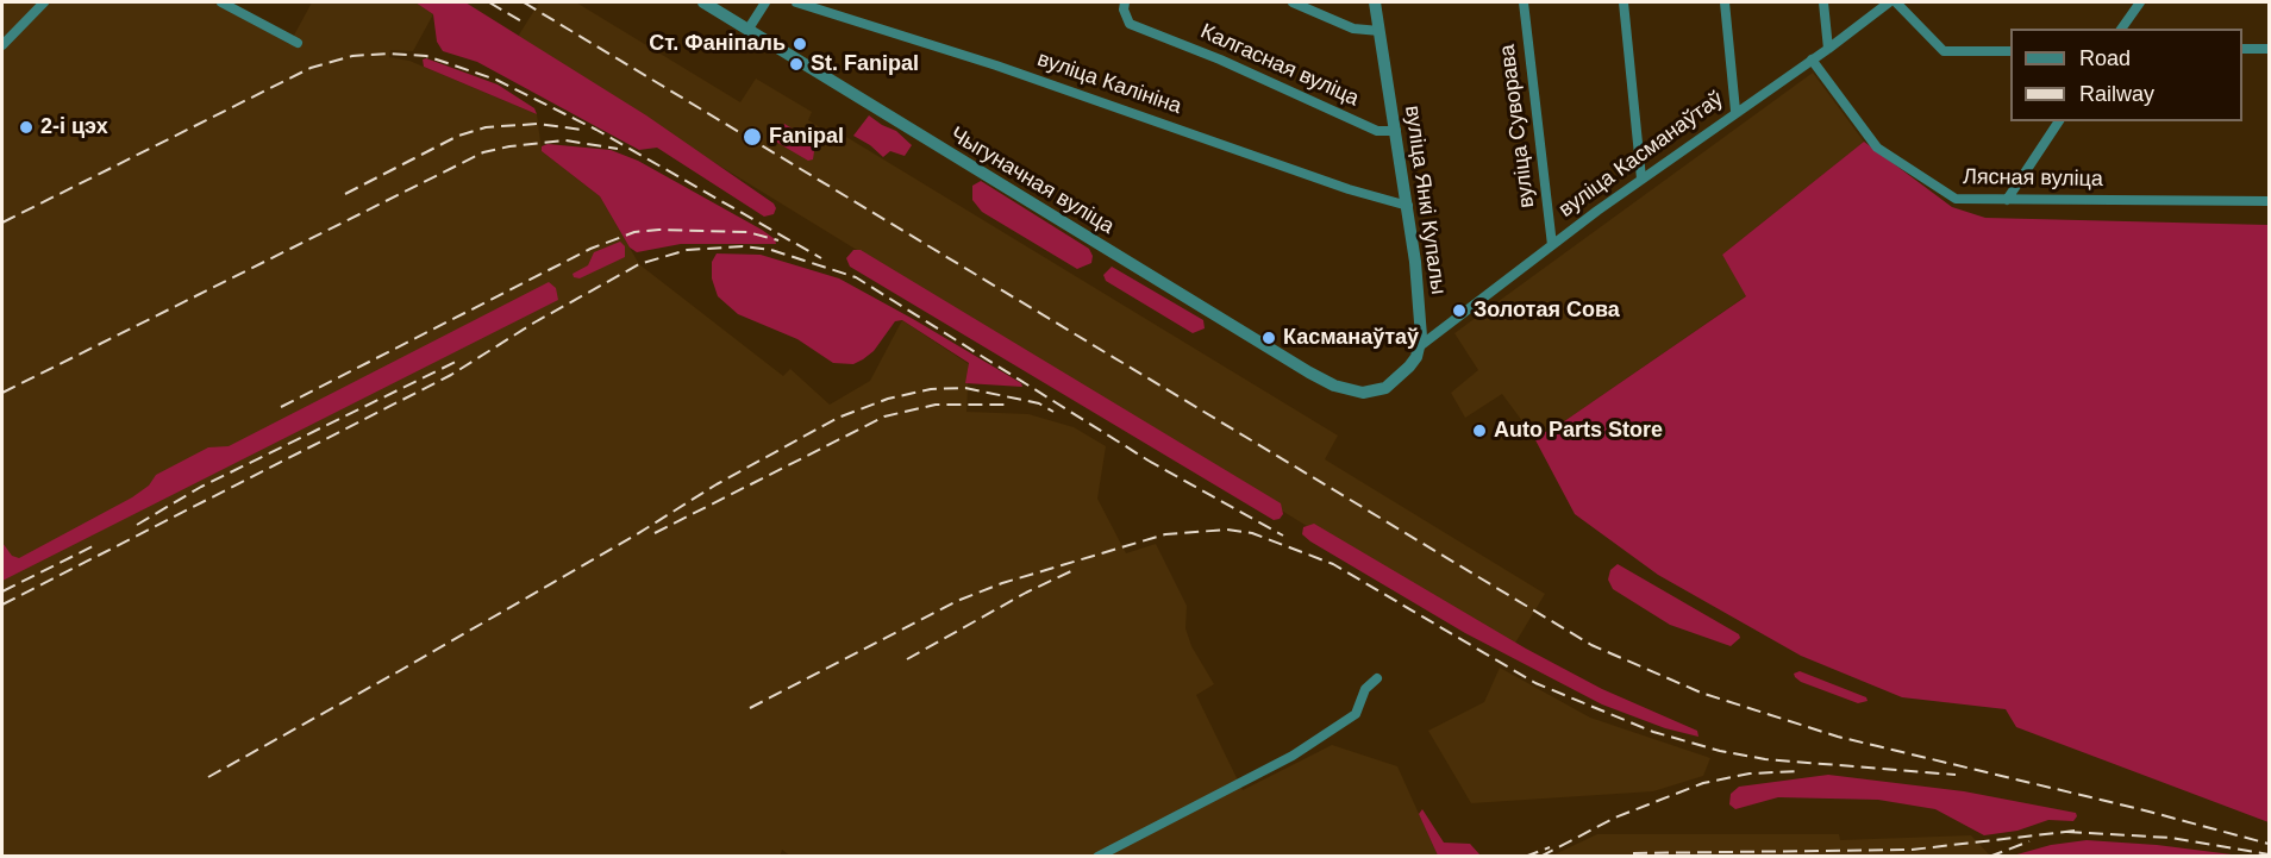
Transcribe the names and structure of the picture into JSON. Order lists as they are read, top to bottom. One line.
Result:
{"streets":{"street":["Калгасная вуліца","вуліца Калініна","вуліца Суворава","вуліца Касманаўтаў","Лясная вуліца","Чыгуначная вуліца","вуліца Янкі Купалы"]},"crossings":[["Калгасная вуліца","вуліца Янкі Купалы"],["вуліца Калініна","вуліца Янкі Купалы"],["вуліца Суворава","вуліца Касманаўтаў"],["вуліца Касманаўтаў","Лясная вуліца"],["вуліца Касманаўтаў","Чыгуначная вуліца"],["вуліца Касманаўтаў","вуліца Янкі Купалы"],["Чыгуначная вуліца","вуліца Янкі Купалы"]],"places":["Ст. Фаніпаль","St. Fanipal","2-і цэх","Fanipal","Золотая Сова","Касманаўтаў","Auto Parts Store"],"legend":["Road","Railway"]}
